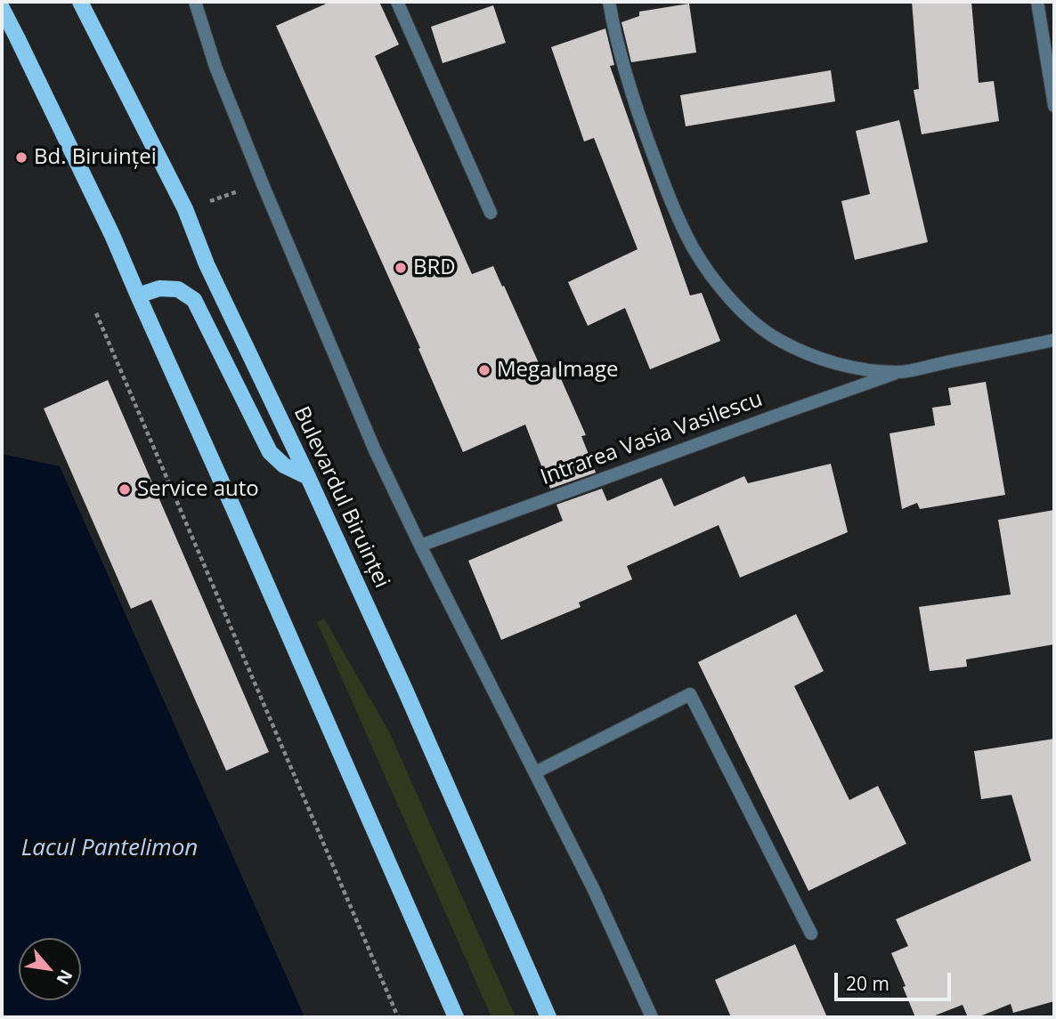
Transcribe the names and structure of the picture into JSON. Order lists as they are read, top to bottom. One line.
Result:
{"streets":{"main road":["Bulevardul Biruinței"],"street":["Intrarea Vasia Vasilescu"]},"water":["Lacul Pantelimon"],"places":["Bd. Biruinței","BRD","Mega Image","Service auto"],"scale_bar":"20 m","north":"bottom right"}
